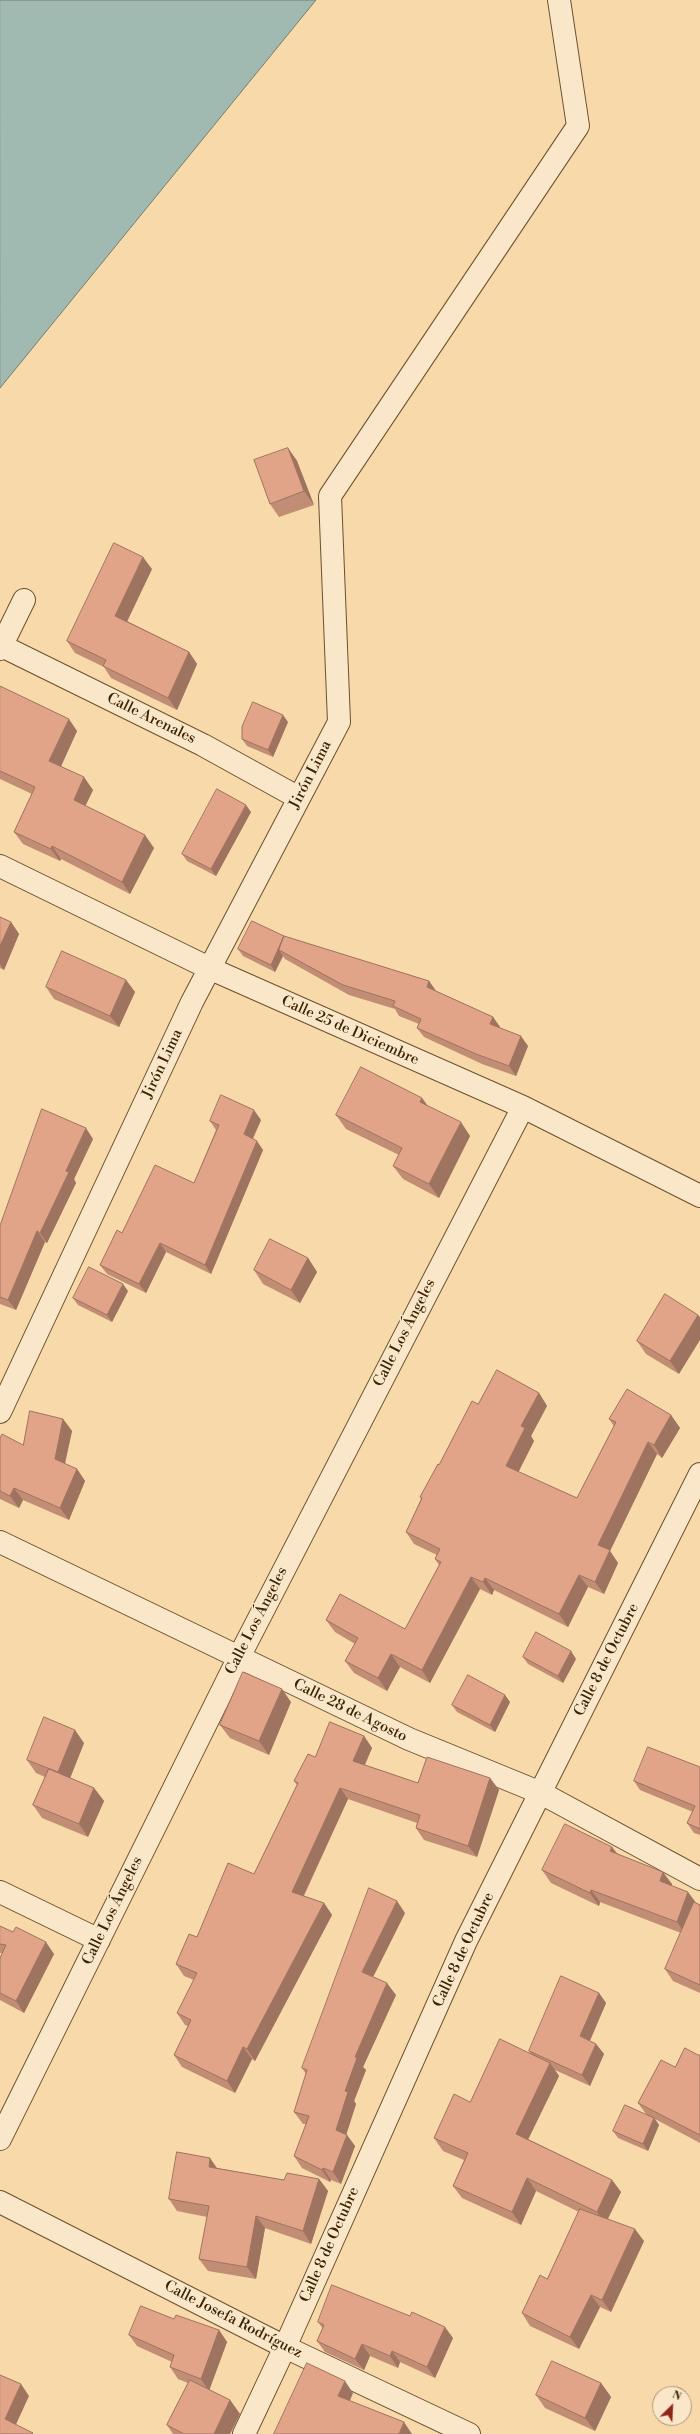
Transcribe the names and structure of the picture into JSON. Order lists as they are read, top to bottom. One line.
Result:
{"streets":{"street":["Calle Arenales","Jirón Lima","Calle 25 de Diciembre","Calle Los Ángeles","Calle 8 de Octubre","Calle 28 de Agosto","Calle Josefa Rodríguez"]},"crossings":[["Calle Arenales","Jirón Lima"],["Jirón Lima","Calle 25 de Diciembre"],["Calle 25 de Diciembre","Calle Los Ángeles"],["Calle Los Ángeles","Calle 28 de Agosto"],["Calle 8 de Octubre","Calle 28 de Agosto"],["Calle 8 de Octubre","Calle Josefa Rodríguez"]],"north":"top right"}
